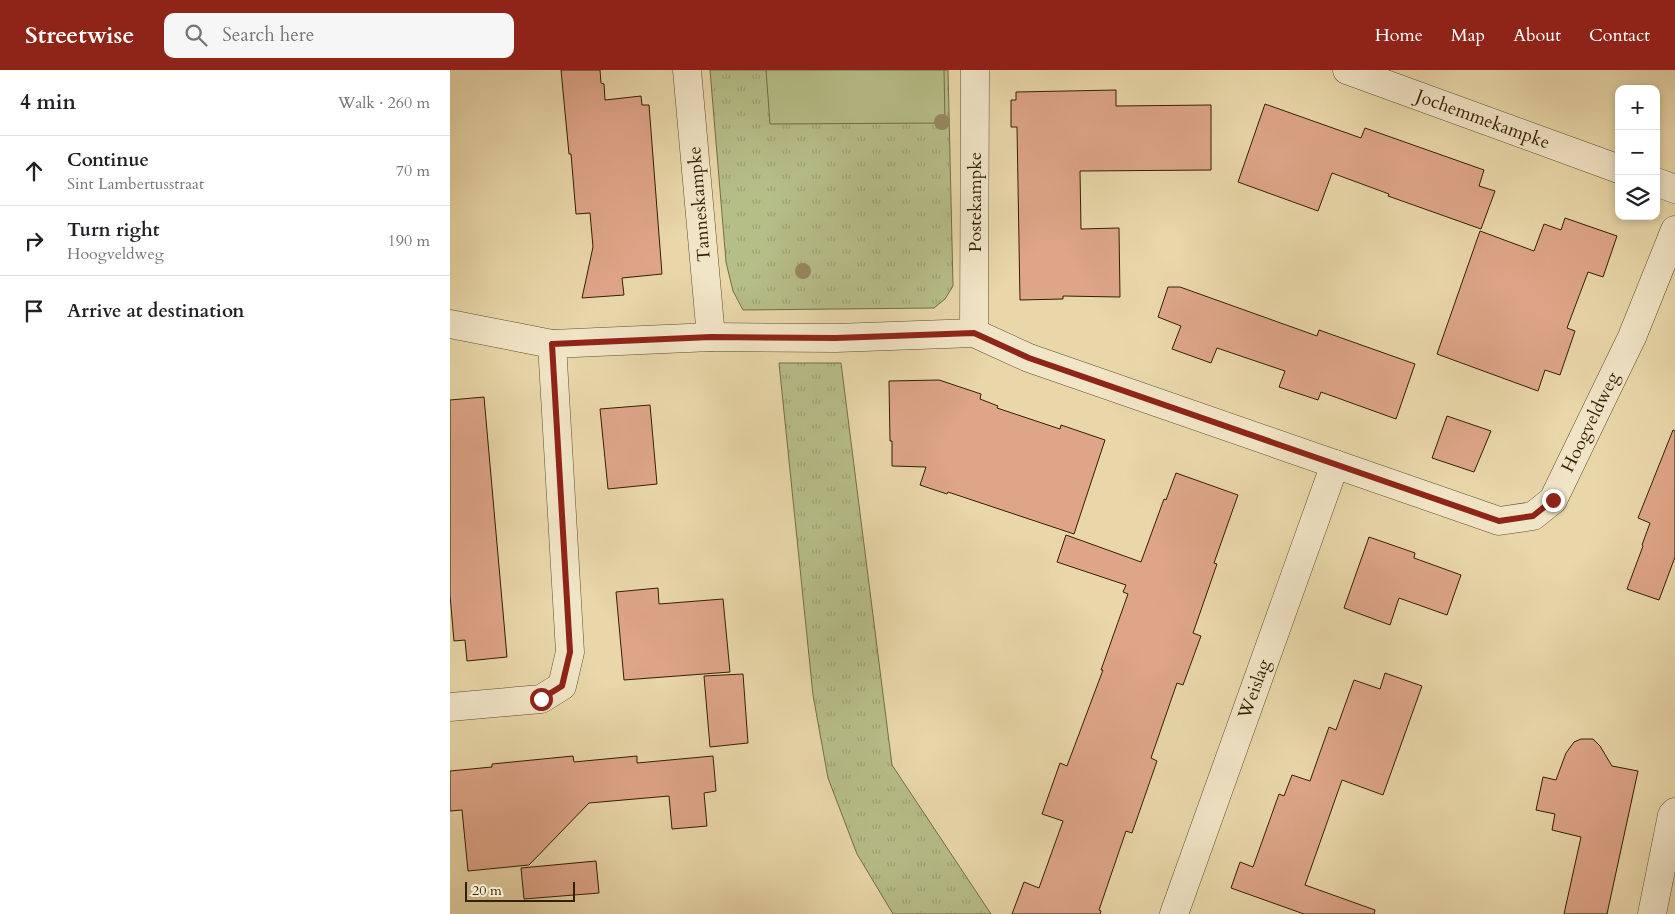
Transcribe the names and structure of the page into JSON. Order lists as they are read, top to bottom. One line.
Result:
{"streets":{"street":["Jochemmekampke","Postekampke","Tanneskampke","Hoogveldweg","Weislag"]},"crossings":[["Postekampke","Hoogveldweg"],["Tanneskampke","Hoogveldweg"],["Hoogveldweg","Weislag"]],"scale_bar":"20 m","page":{"header":"Streetwise","search":"Search here","nav":["Home","Map","About","Contact"],"heading":["4 min","Walk · 260 m"],"map_buttons":["+","−"],"list":[["Continue","Sint Lambertusstraat","70 m"],["Turn right","Hoogveldweg","190 m"],"Arrive at destination"],"scale":"20 m"}}
